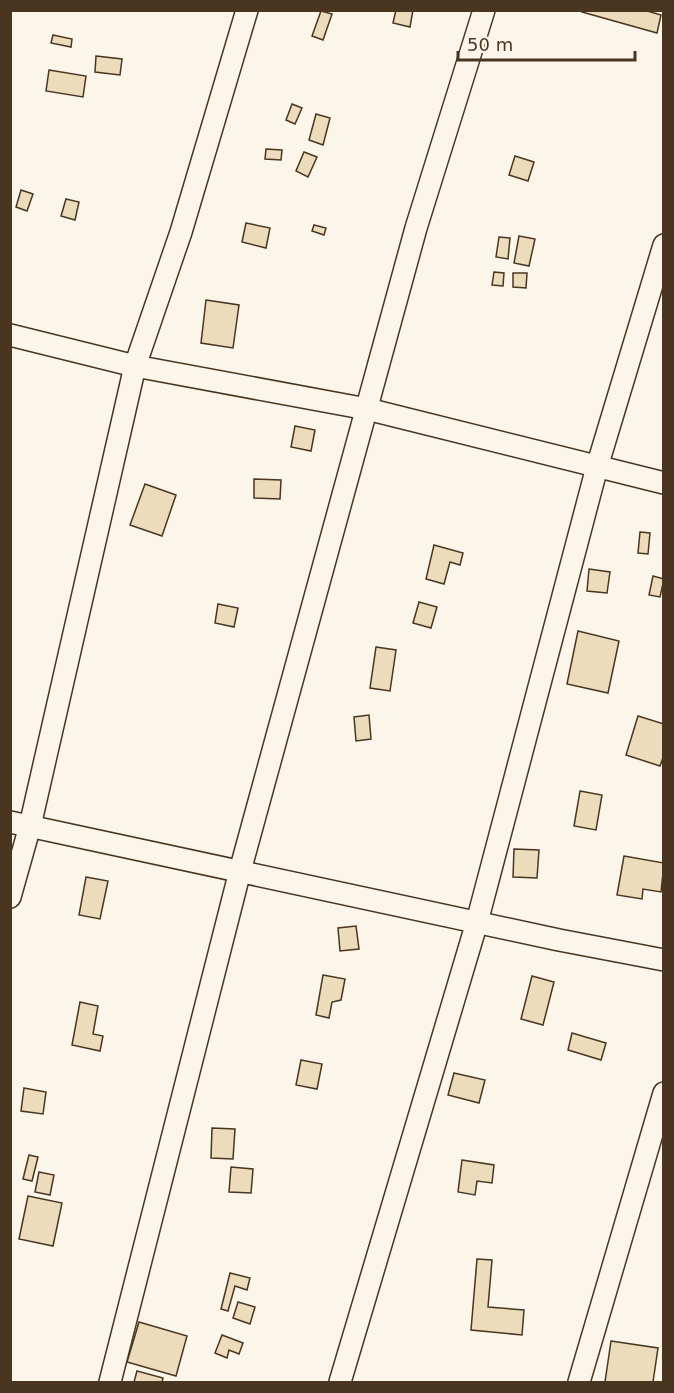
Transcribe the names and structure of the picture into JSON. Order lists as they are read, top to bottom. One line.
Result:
{"scale_bar":"50 m"}
